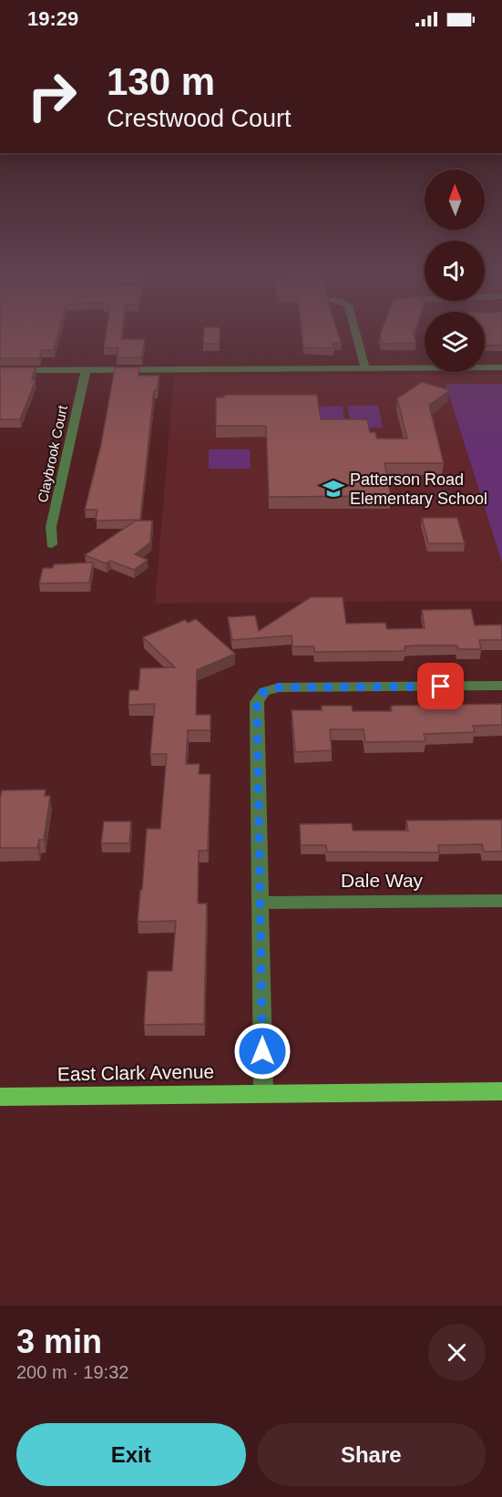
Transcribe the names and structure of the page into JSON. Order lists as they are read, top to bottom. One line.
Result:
{"streets":{"main road":["East Clark Avenue"],"street":["Claybrook Court","Dale Way"]},"places":{"school or university":["Patterson Road Elementary School"]},"north":"top","page":{"status":"19:29","turn":["130 m","Crestwood Court"],"heading":["3 min","200 m · 19:32"],"buttons":["Exit","Share"]}}
